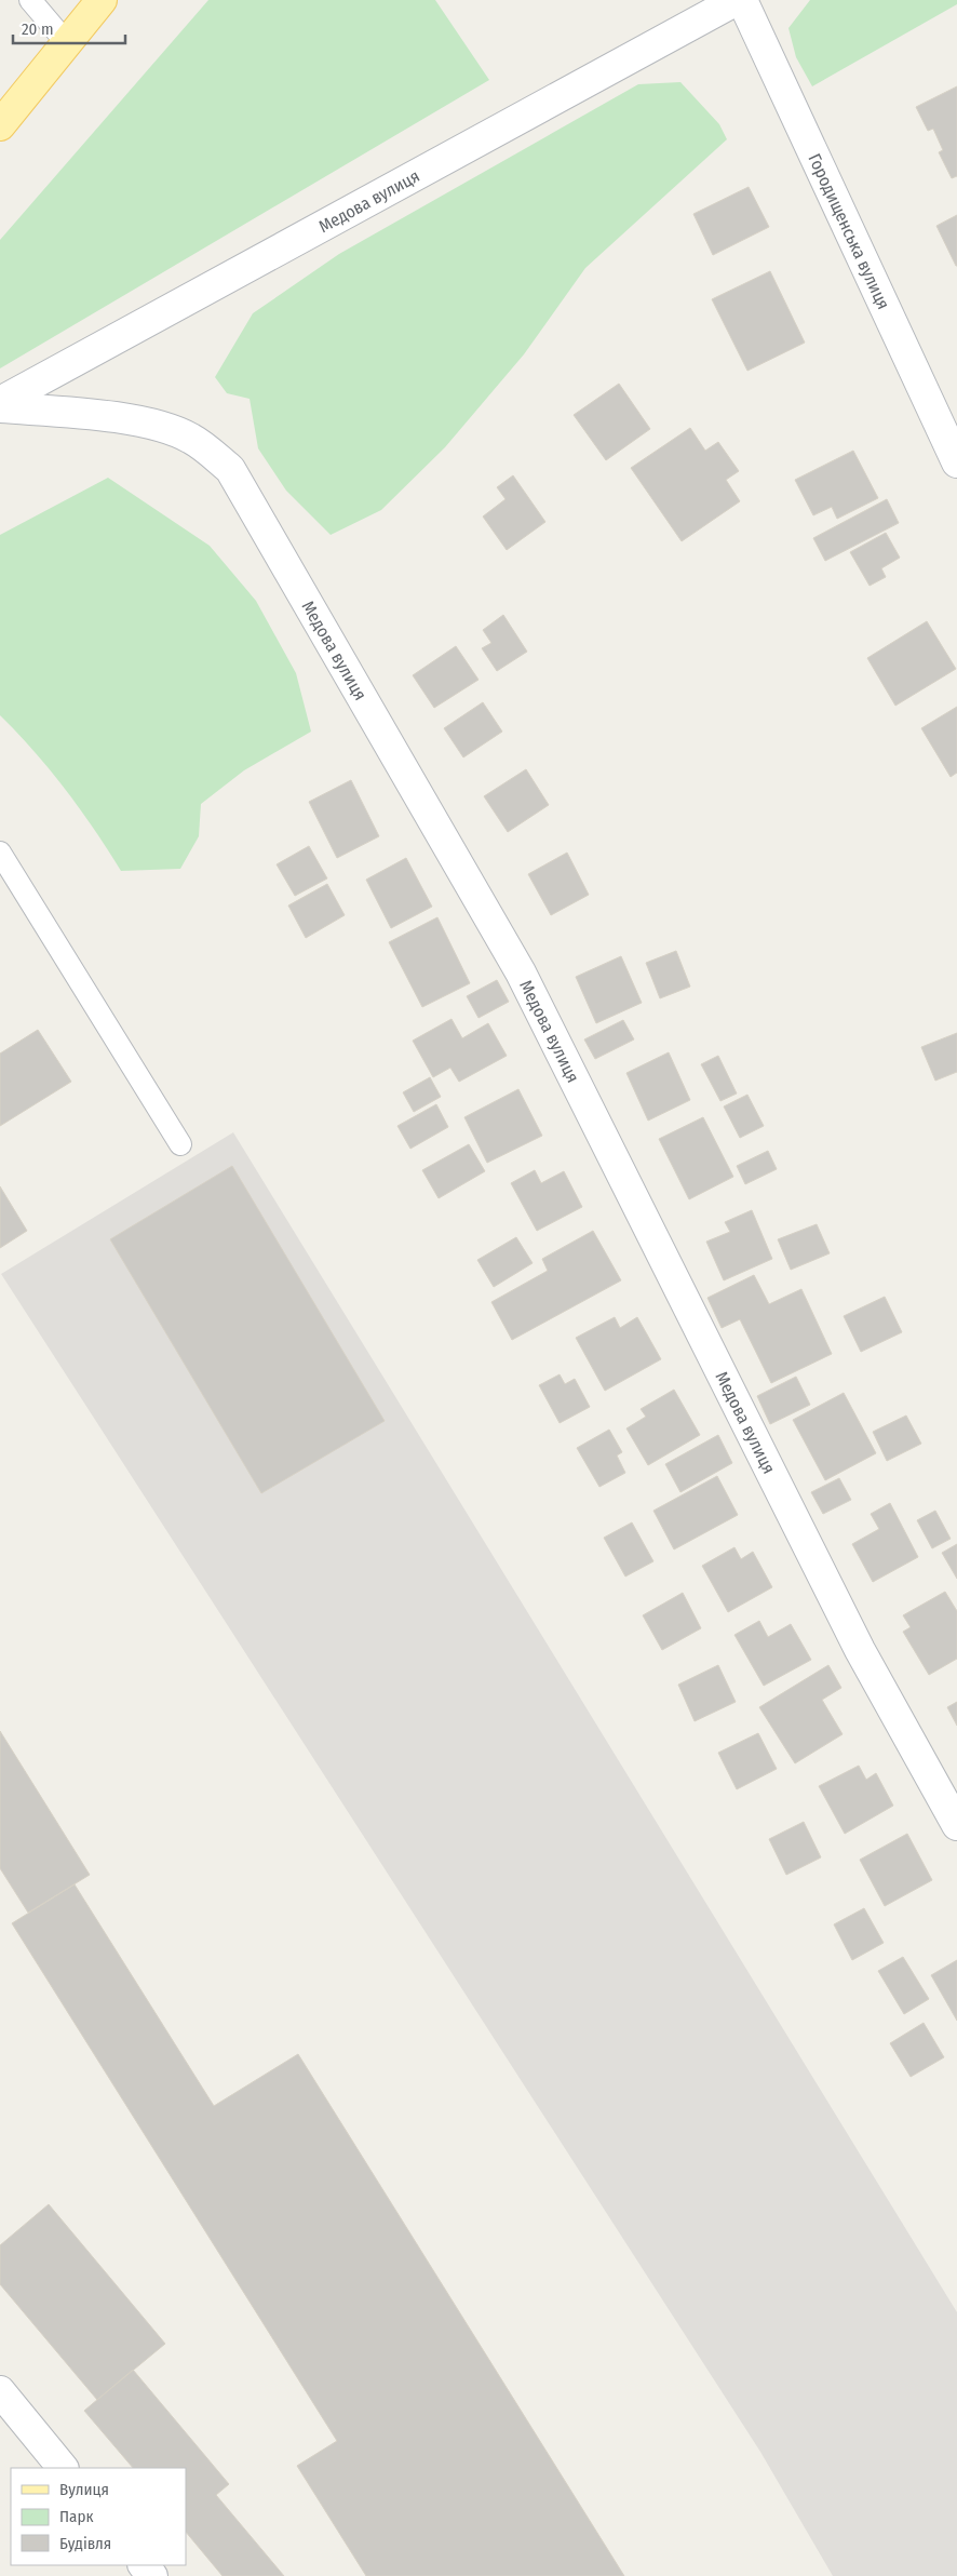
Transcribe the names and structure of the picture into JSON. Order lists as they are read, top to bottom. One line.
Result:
{"streets":{"street":["Медова вулиця","Городищенська вулиця"]},"legend":["Вулиця","Парк","Будівля"],"scale_bar":"20 m"}
